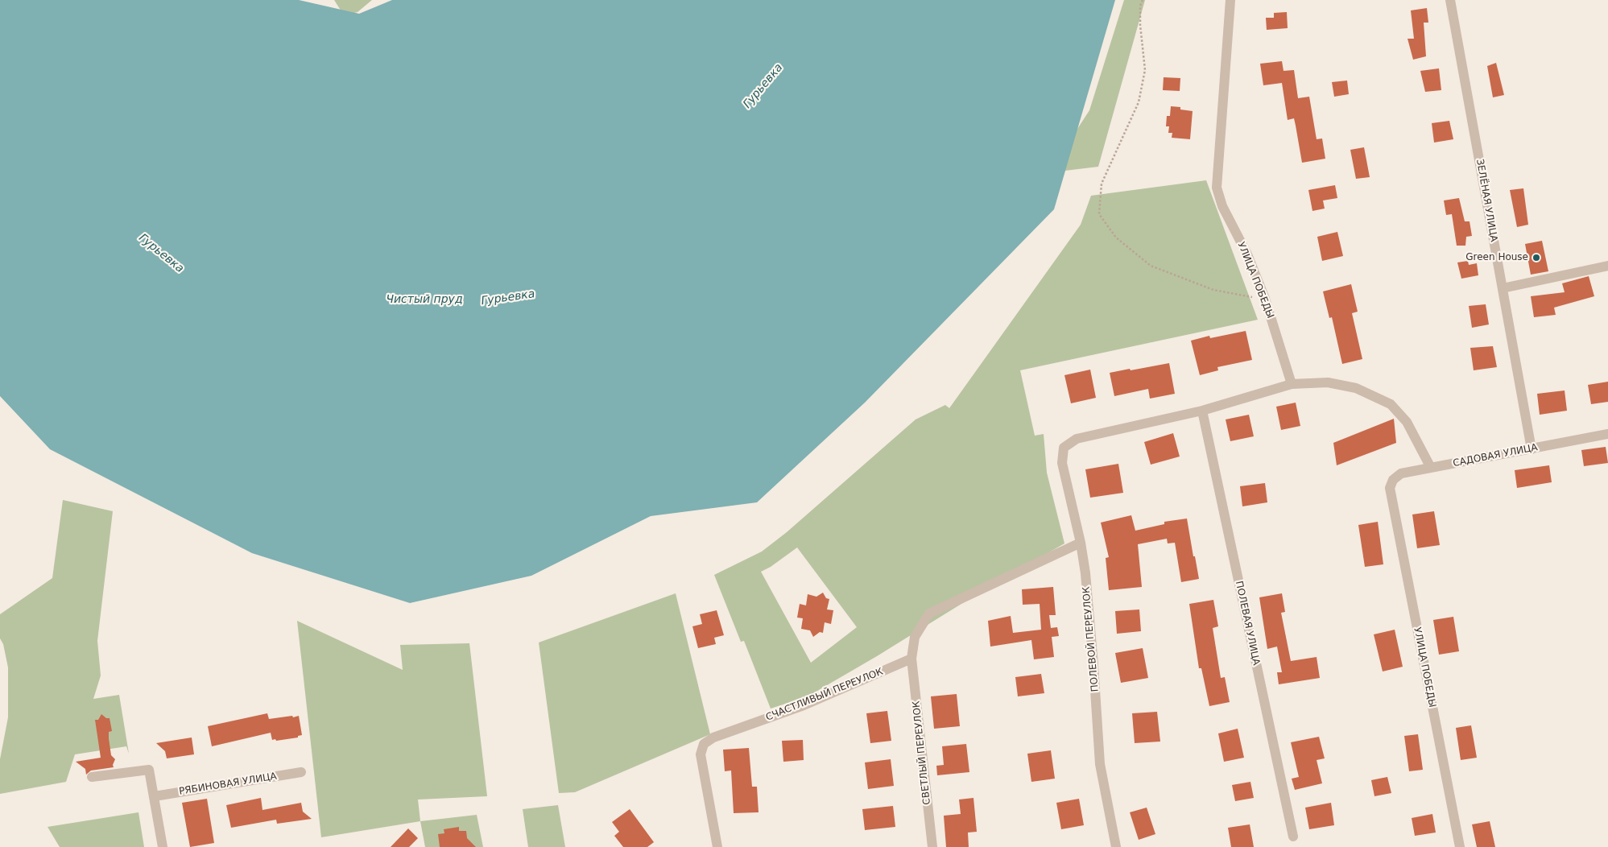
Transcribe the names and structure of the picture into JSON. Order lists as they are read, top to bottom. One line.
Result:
{"streets":{"street":["ЗЕЛЁНАЯ УЛИЦА","УЛИЦА ПОБЕДЫ","САДОВАЯ УЛИЦА","ПОЛЕВАЯ УЛИЦА","ПОЛЕВОЙ ПЕРЕУЛОК","СЧАСТЛИВЫЙ ПЕРЕУЛОК","СВЕТЛЫЙ ПЕРЕУЛОК","РЯБИНОВАЯ УЛИЦА"]},"crossings":[["ЗЕЛЁНАЯ УЛИЦА","САДОВАЯ УЛИЦА"],["УЛИЦА ПОБЕДЫ","САДОВАЯ УЛИЦА"],["ПОЛЕВАЯ УЛИЦА","ПОЛЕВОЙ ПЕРЕУЛОК"],["ПОЛЕВОЙ ПЕРЕУЛОК","СВЕТЛЫЙ ПЕРЕУЛОК"],["СЧАСТЛИВЫЙ ПЕРЕУЛОК","СВЕТЛЫЙ ПЕРЕУЛОК"]],"water":["Гурьевка","Чистый пруд"],"places":["Green House"]}
